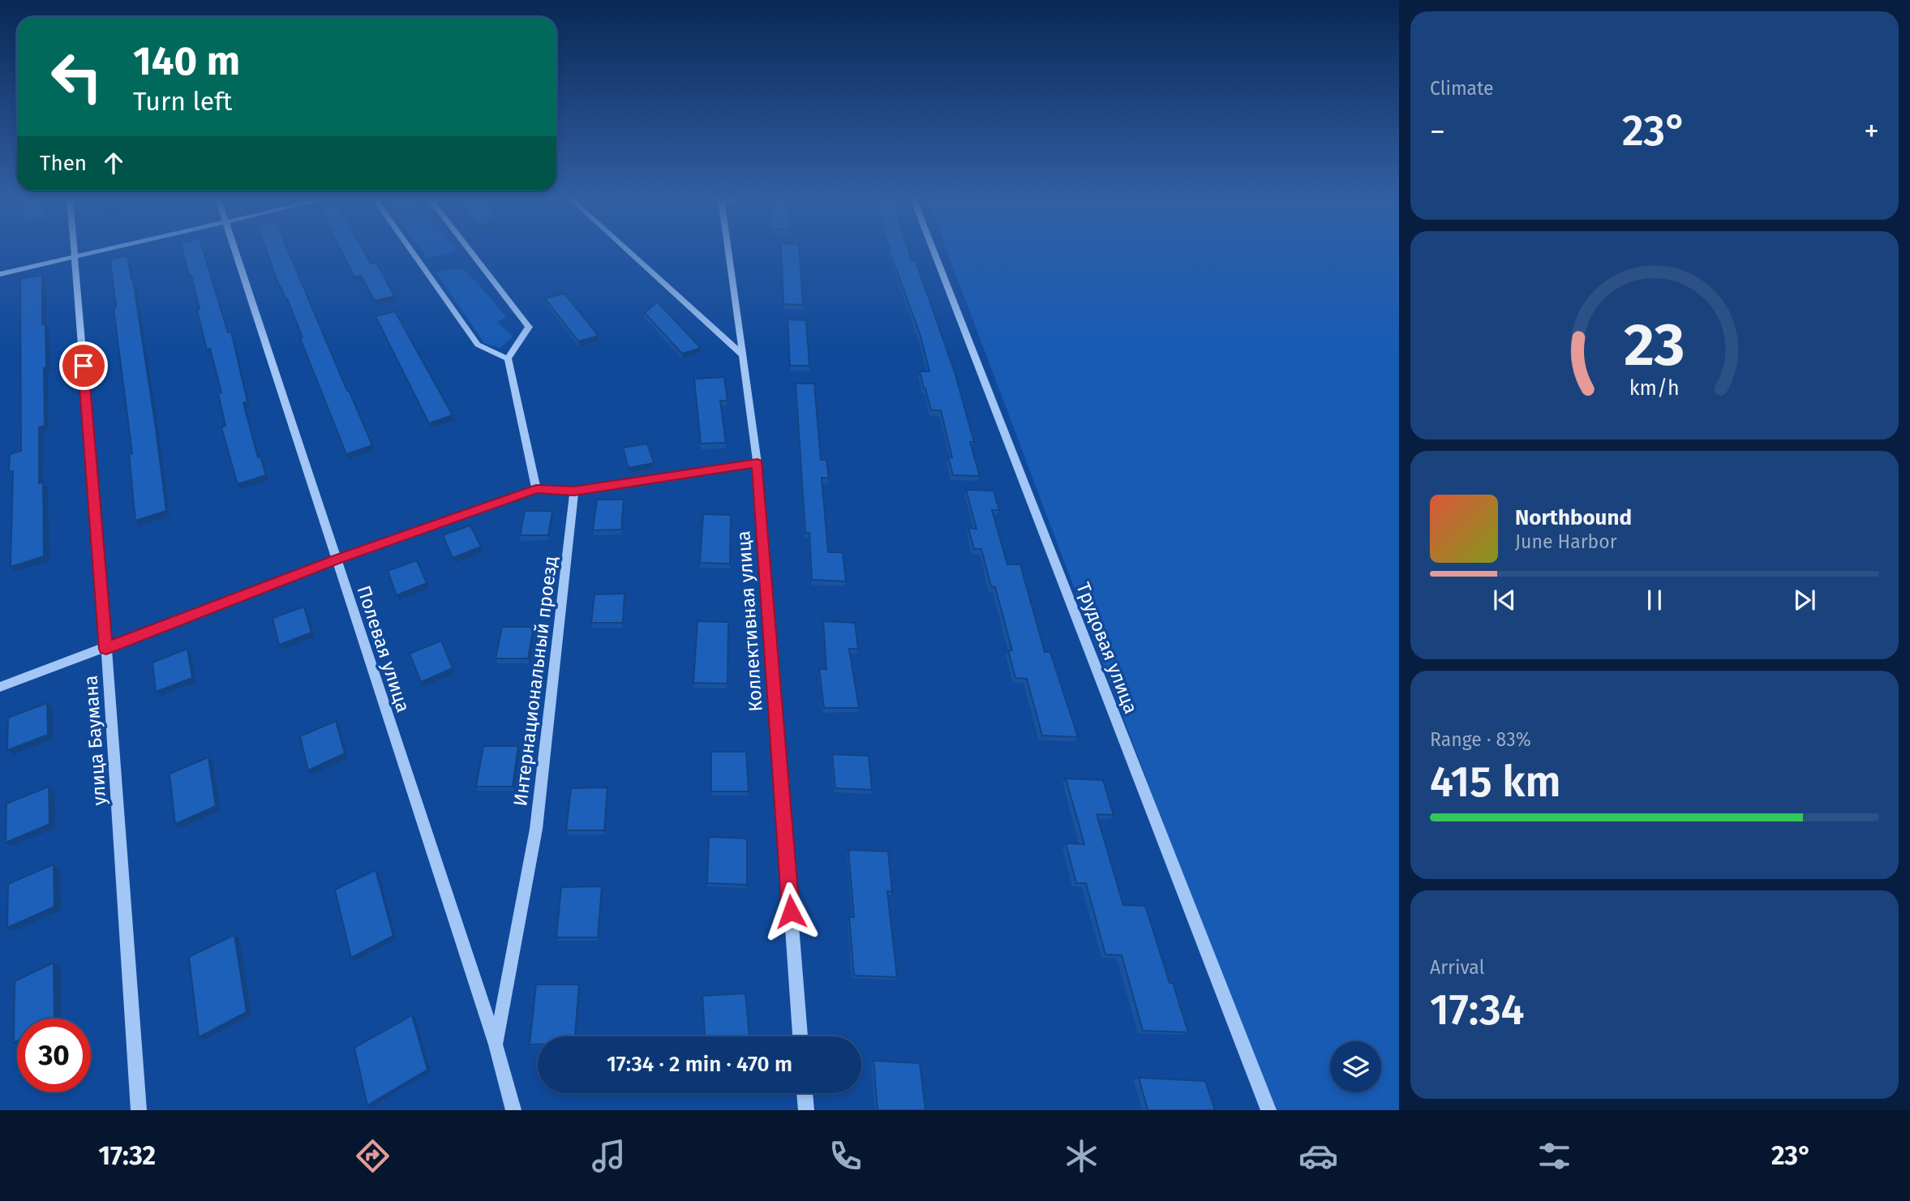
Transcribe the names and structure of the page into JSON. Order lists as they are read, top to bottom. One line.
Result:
{"streets":{"street":["Коллективная улица","Трудовая улица","Полевая улица","Интернациональный проезд","улица Баумана"]},"crossings":[["Полевая улица","Интернациональный проезд"]],"page":{"tile":["Climate",["Range · 83%","415 km"],["Arrival","17:34"]],"turn":["140 m","Turn left"],"heat":["−","23°","+"],"then":"Then","song":["Northbound","June Harbor"],"limit":"30","trip":"17:34 · 2 min · 470 m","tabs":["17:32","23°"],"gauge":["23","km/h"]}}
